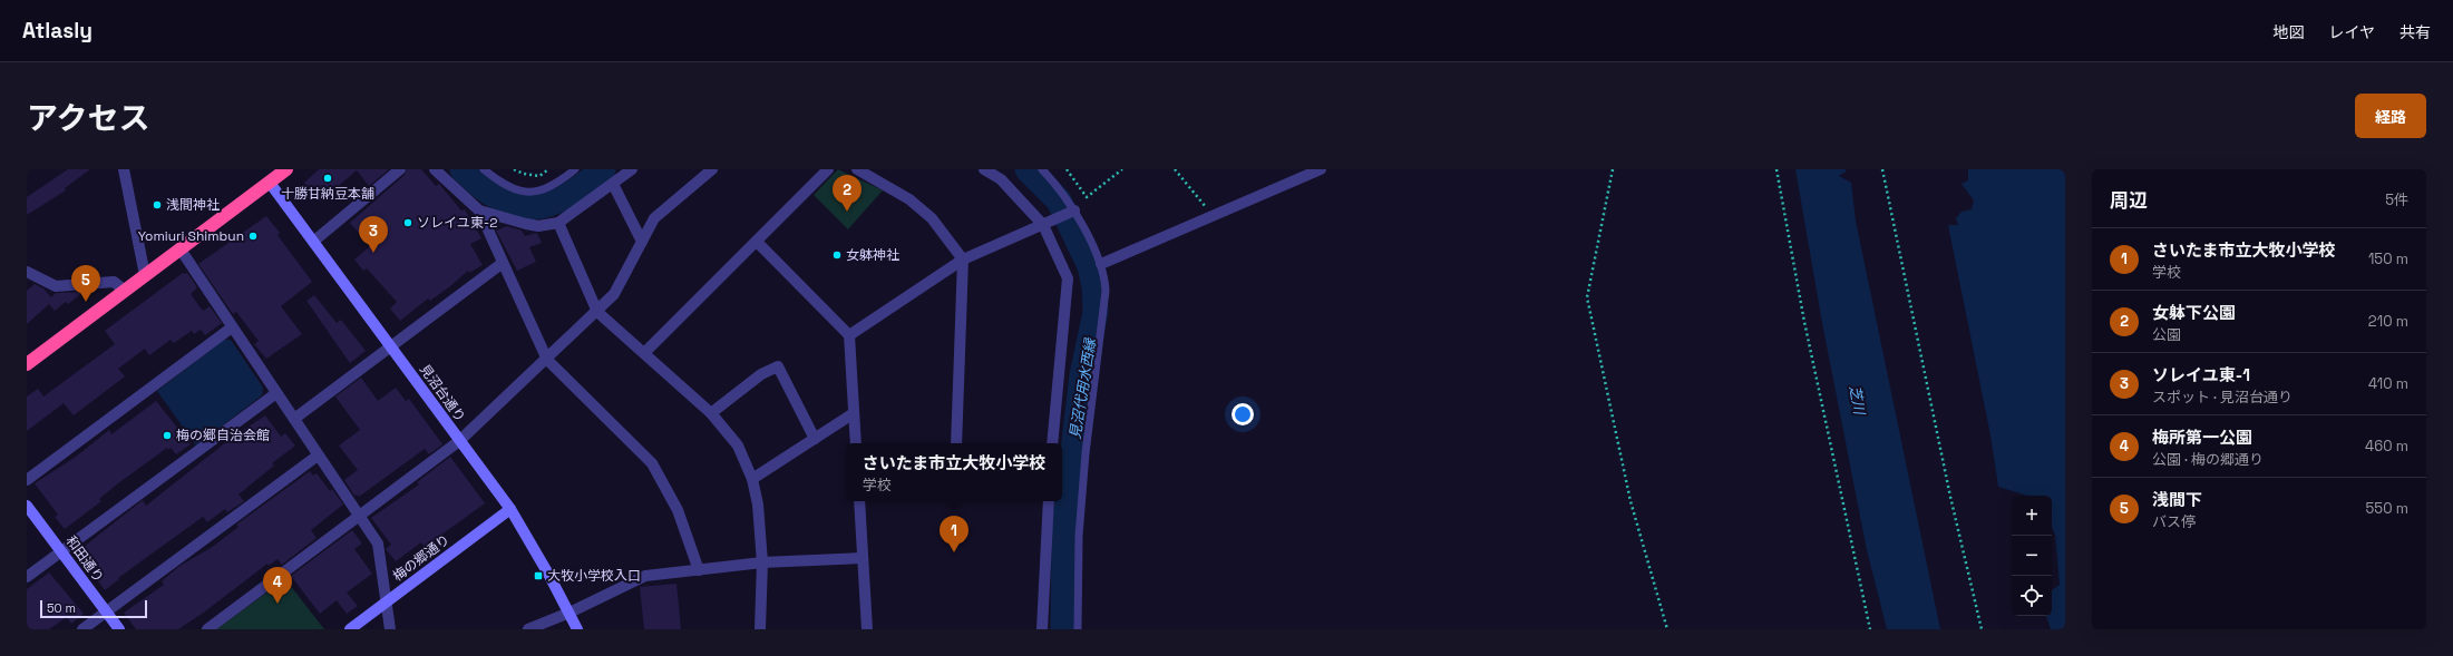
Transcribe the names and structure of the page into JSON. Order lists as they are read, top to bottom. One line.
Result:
{"streets":{"street":["見沼台通り","梅の郷通り","和田通り"]},"crossings":[["見沼台通り","梅の郷通り"]],"water":["見沼代用水西縁","芝川"],"places":{"other":["十勝甘納豆本舗","浅間神社","ソレイユ東-2","Yomiuri Shimbun","女躰神社","梅の郷自治会館"],"transit":["大牧小学校入口"]},"scale_bar":"50 m","page":{"header":"Atlasly","nav":["地図","レイヤ","共有"],"title":"アクセス","buttons":"経路","heading":["周辺","5件"],"pins":["2","3","5","1","4"],"list":[{"mark":"1","name":"さいたま市立大牧小学校","note":"学校","value":"150 m"},{"mark":"2","name":"女躰下公園","note":"公園","value":"210 m"},{"mark":"3","name":"ソレイユ東-1","note":"スポット · 見沼台通り","value":"410 m"},{"mark":"4","name":"梅所第一公園","note":"公園 · 梅の郷通り","value":"460 m"},{"mark":"5","name":"浅間下","note":"バス停","value":"550 m"}],"popup":["さいたま市立大牧小学校","学校"],"map_buttons":["+","−"],"scale":"50 m"}}
